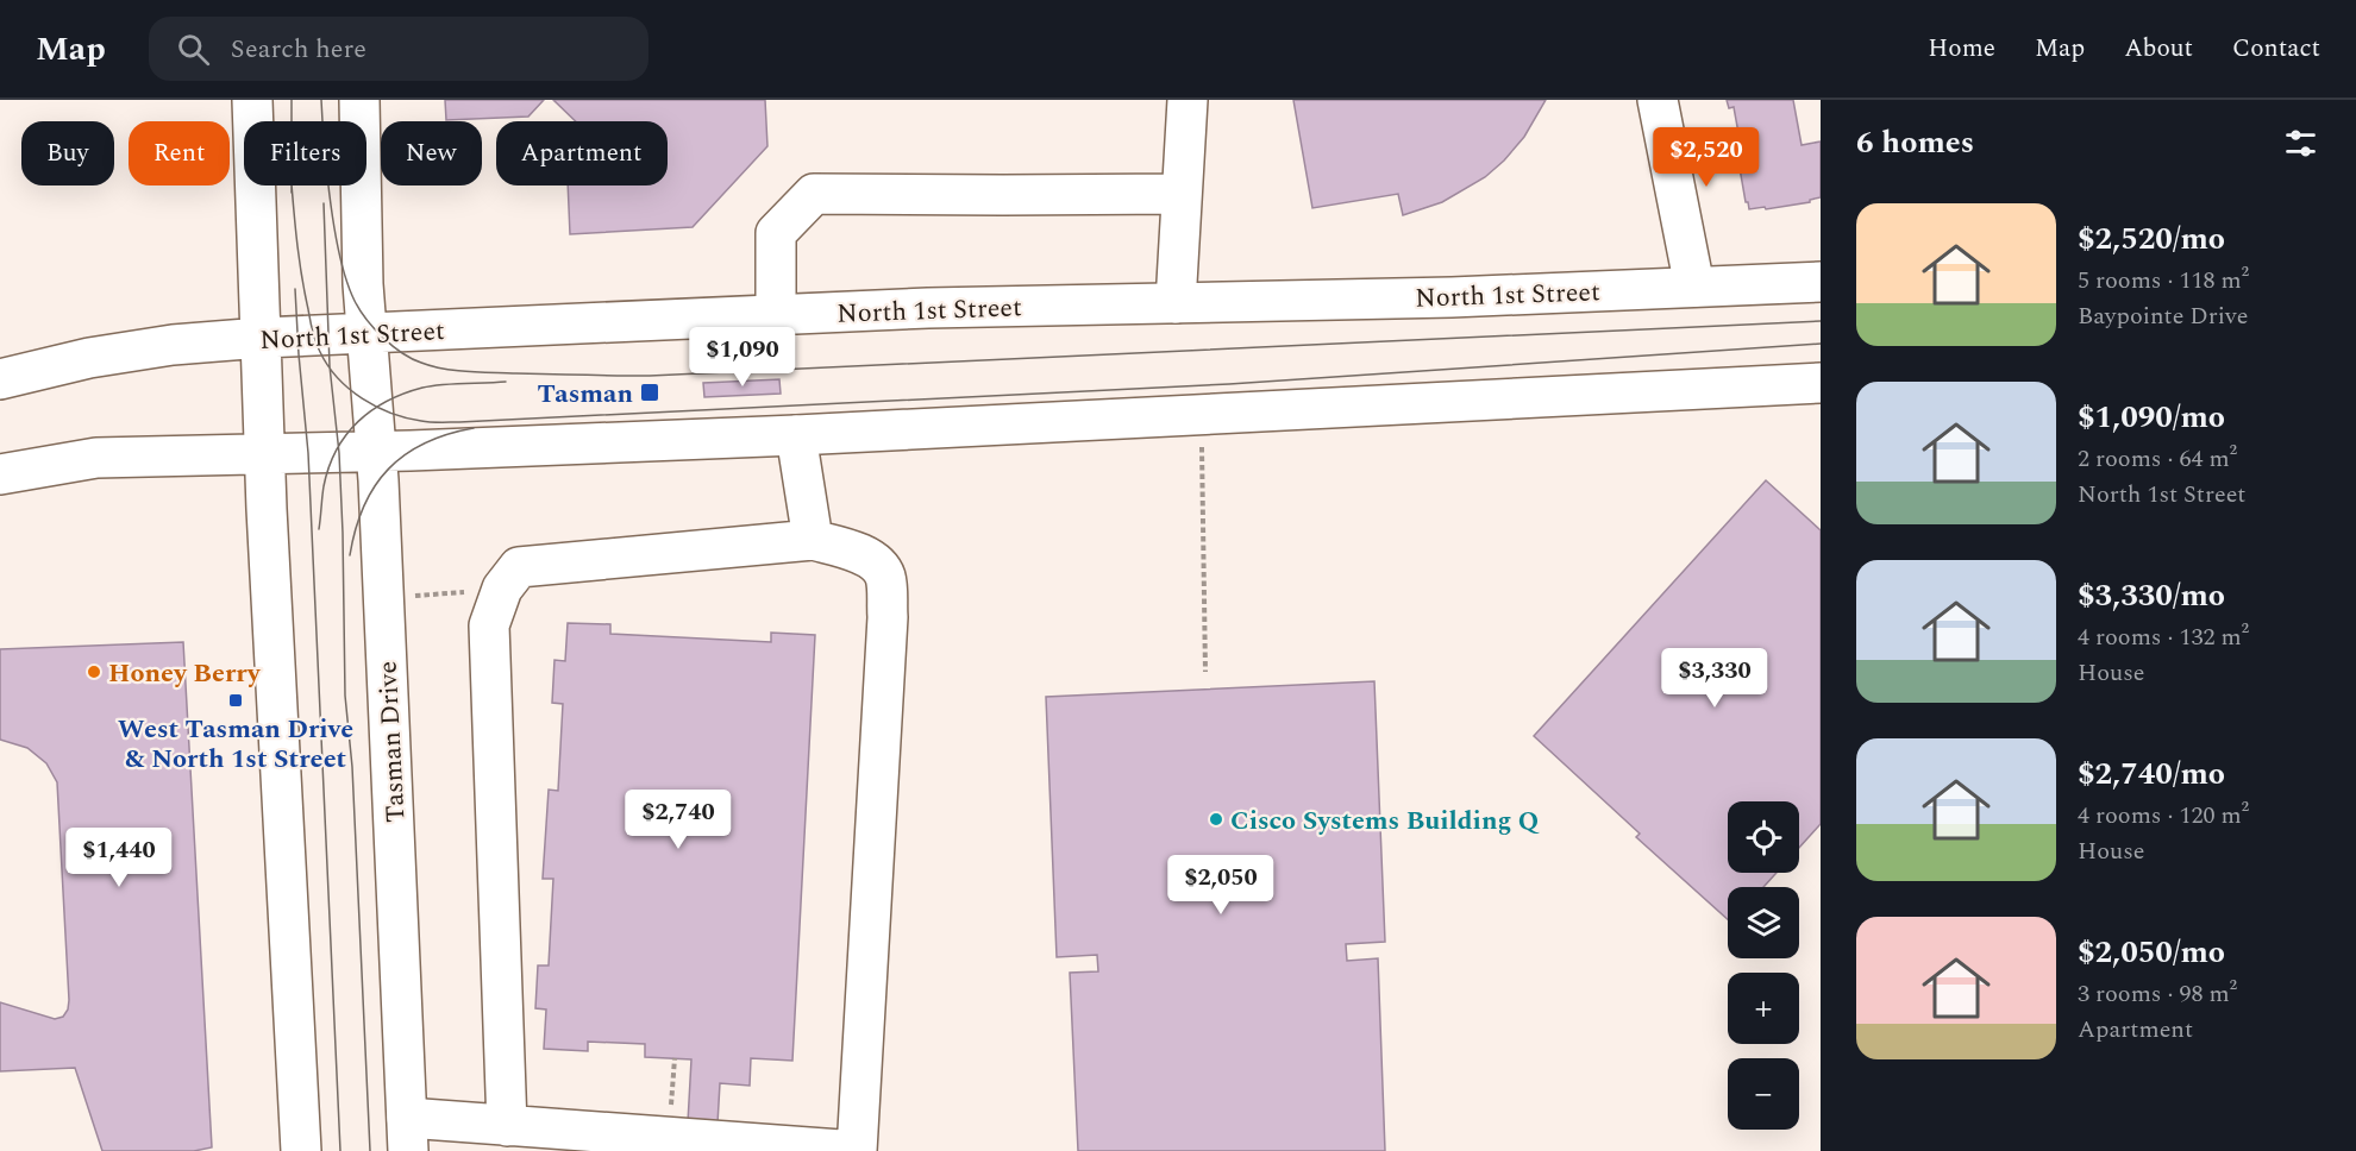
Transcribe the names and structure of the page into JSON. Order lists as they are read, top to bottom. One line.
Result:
{"streets":{"main road":["North 1st Street","Tasman Drive"]},"crossings":[["North 1st Street","Tasman Drive"]],"places":{"transit":["Tasman","West Tasman Drive & North 1st Street"],"other":["Honey Berry","Cisco Systems Building Q"]},"page":{"header":"Map","search":"Search here","nav":["Home","Map","About","Contact"],"heading":"6 homes","chip":["Buy","Rent","Filters","New","Apartment"],"price":["$2,520","$1,090","$3,330","$2,740","$1,440","$2,050"],"list":[{"name":"$2,520/mo","note":"5 rooms · 118 m² · Baypointe Drive"},{"name":"$1,090/mo","note":"2 rooms · 64 m² · North 1st Street"},{"name":"$3,330/mo","note":"4 rooms · 132 m² · House"},{"name":"$2,740/mo","note":"4 rooms · 120 m² · House"},{"name":"$2,050/mo","note":"3 rooms · 98 m² · Apartment"}],"map_buttons":["+","−"]}}
